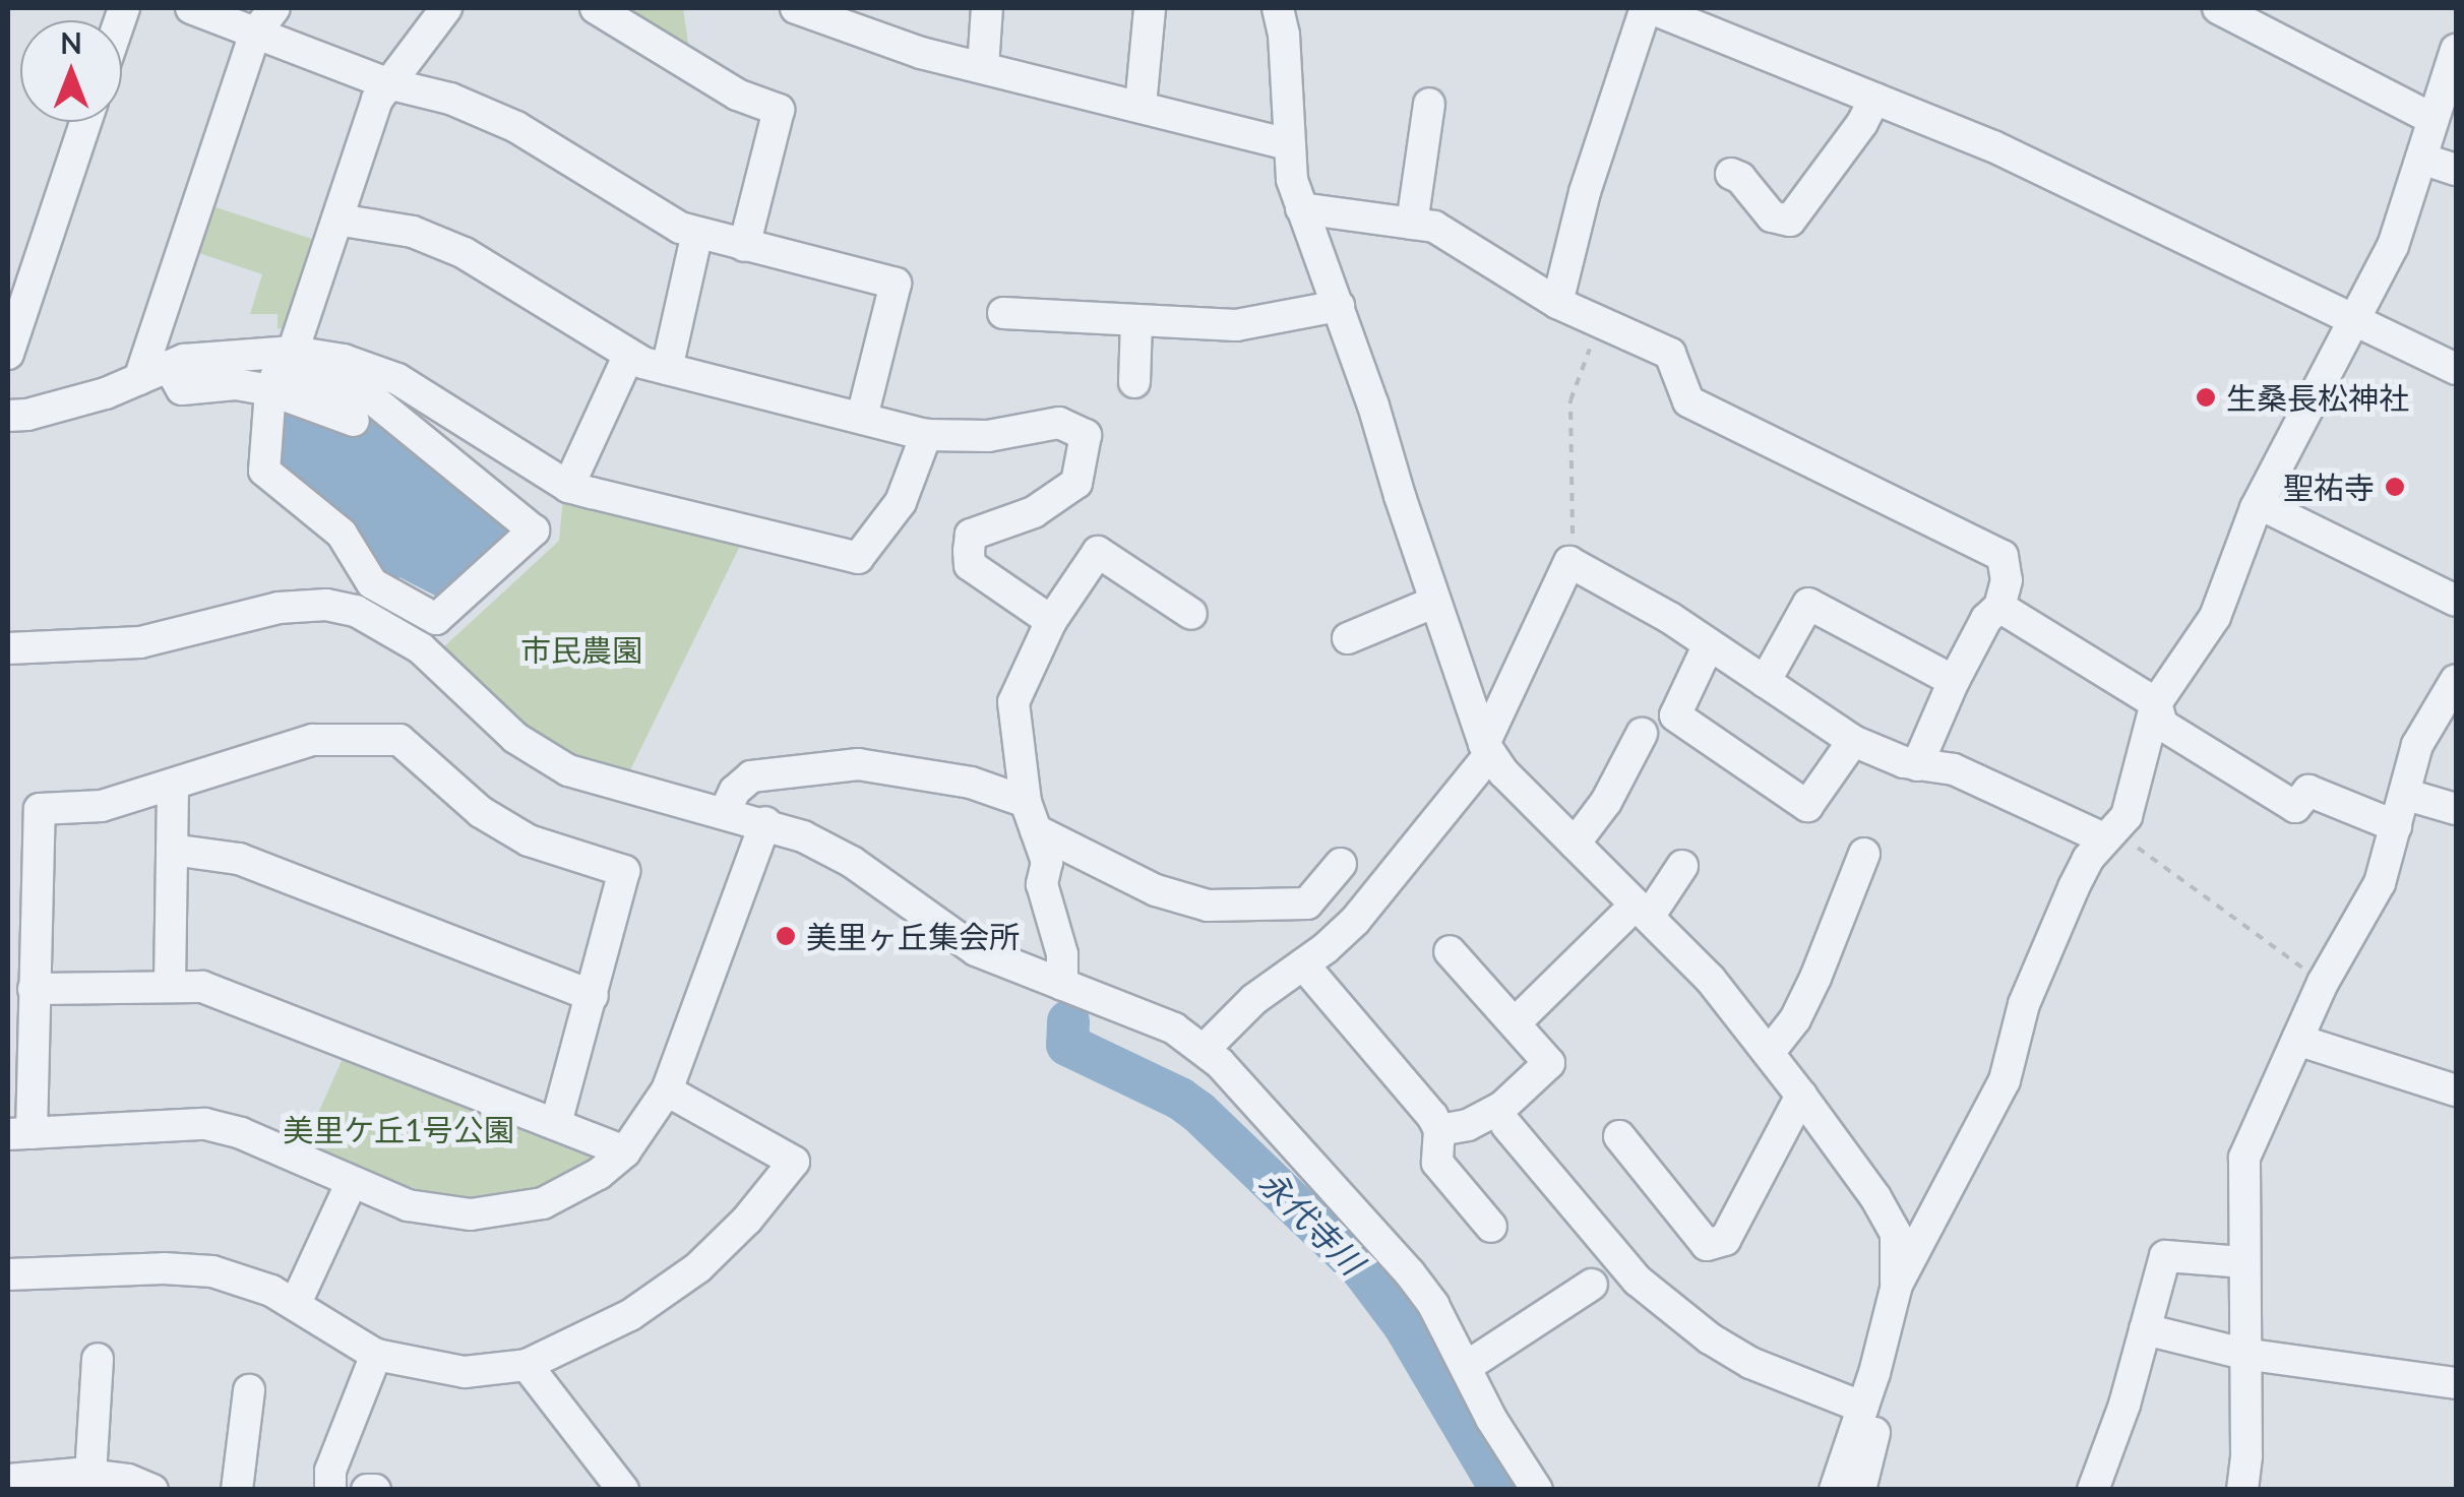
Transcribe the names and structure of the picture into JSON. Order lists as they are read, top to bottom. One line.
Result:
{"water":["永代寺川"],"parks":["市民農園","美里ケ丘1号公園"],"places":["生桑長松神社","聖祐寺","美里ヶ丘集会所"],"north":"top"}
